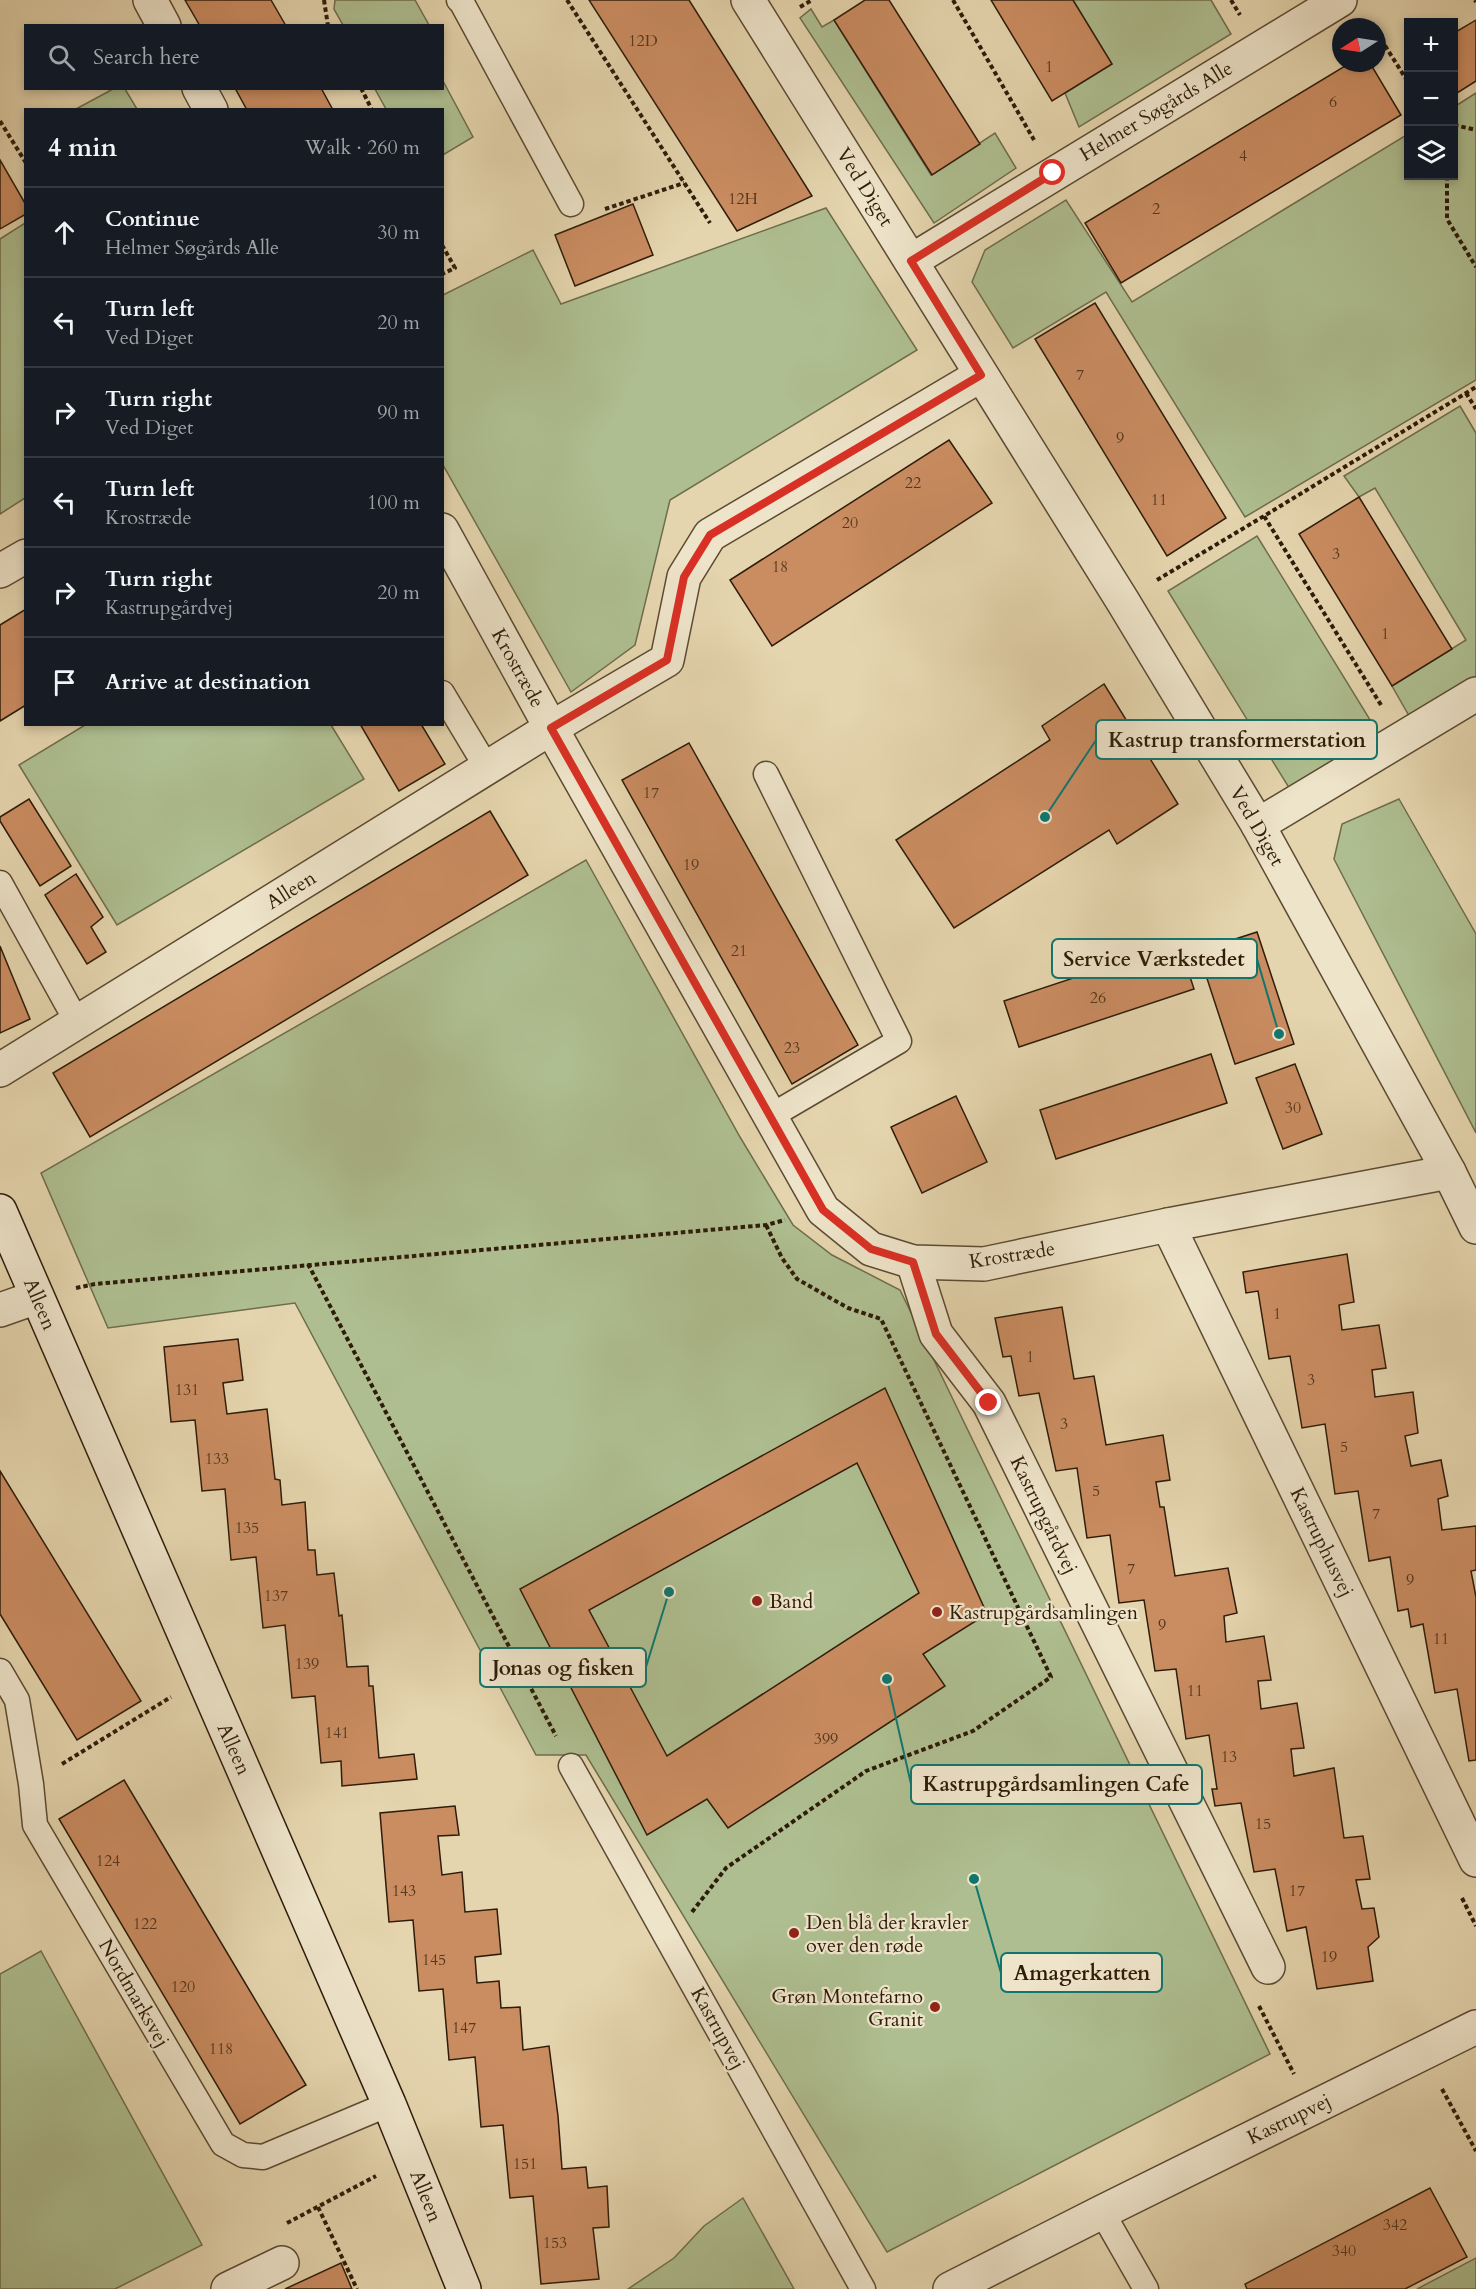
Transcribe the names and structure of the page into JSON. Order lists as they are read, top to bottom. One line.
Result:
{"streets":{"street":["Helmer Søgårds Alle","Ved Diget","Krostræde","Alleen","Kastrupgårdvej","Kastruphusvej","Kastrupvej"],"lane":["Nordmarksvej"]},"crossings":[["Helmer Søgårds Alle","Ved Diget"],["Ved Diget","Krostræde"],["Krostræde","Alleen"],["Krostræde","Kastrupgårdvej"],["Krostræde","Kastruphusvej"],["Alleen","Nordmarksvej"]],"places":["Kastrup transformerstation","Service Værkstedet","Jonas og fisken","Band","Kastrupgårdsamlingen","Kastrupgårdsamlingen Cafe","Amagerkatten","Den blå der kravler over den røde","Grøn Montefarno Granit"],"house_numbers":["12D","1","6","4","12H","2","7","9","22","11","20","3","18","1","17","19","21","26","23","30","1","1","3","131","3","5","133","5","7","135","7","9","137","9","11","139","11","141","399","13","15","124","143","17","122","19","145","120","147","118","151","342","153","340"],"north":"left","page":{"map_buttons":["+","−"],"search":"Search here","heading":["4 min","Walk · 260 m"],"list":[["Continue","Helmer Søgårds Alle","30 m"],["Turn left","Ved Diget","20 m"],["Turn right","Ved Diget","90 m"],["Turn left","Krostræde","100 m"],["Turn right","Kastrupgårdvej","20 m"],"Arrive at destination"]}}
